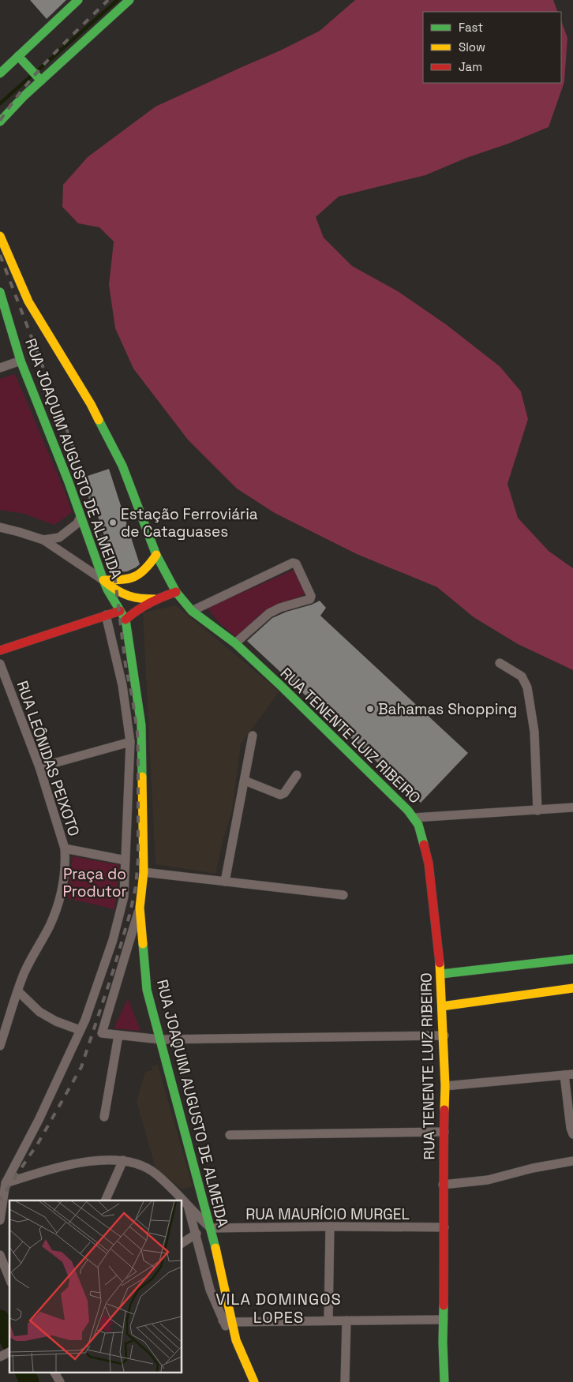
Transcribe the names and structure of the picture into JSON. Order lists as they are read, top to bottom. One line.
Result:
{"streets":{"main road":["RUA JOAQUIM AUGUSTO DE ALMEIDA","RUA TENENTE LUIZ RIBEIRO"],"street":["RUA LEÔNIDAS PEIXOTO","RUA MAURÍCIO MURGEL"]},"crossings":[["RUA JOAQUIM AUGUSTO DE ALMEIDA","RUA MAURÍCIO MURGEL"],["RUA TENENTE LUIZ RIBEIRO","RUA MAURÍCIO MURGEL"]],"districts":["VILA DOMINGOS LOPES"],"parks":["Praça do Produtor"],"places":["Estação Ferroviária de Cataguases","Bahamas Shopping"],"legend":["Fast","Slow","Jam"]}
